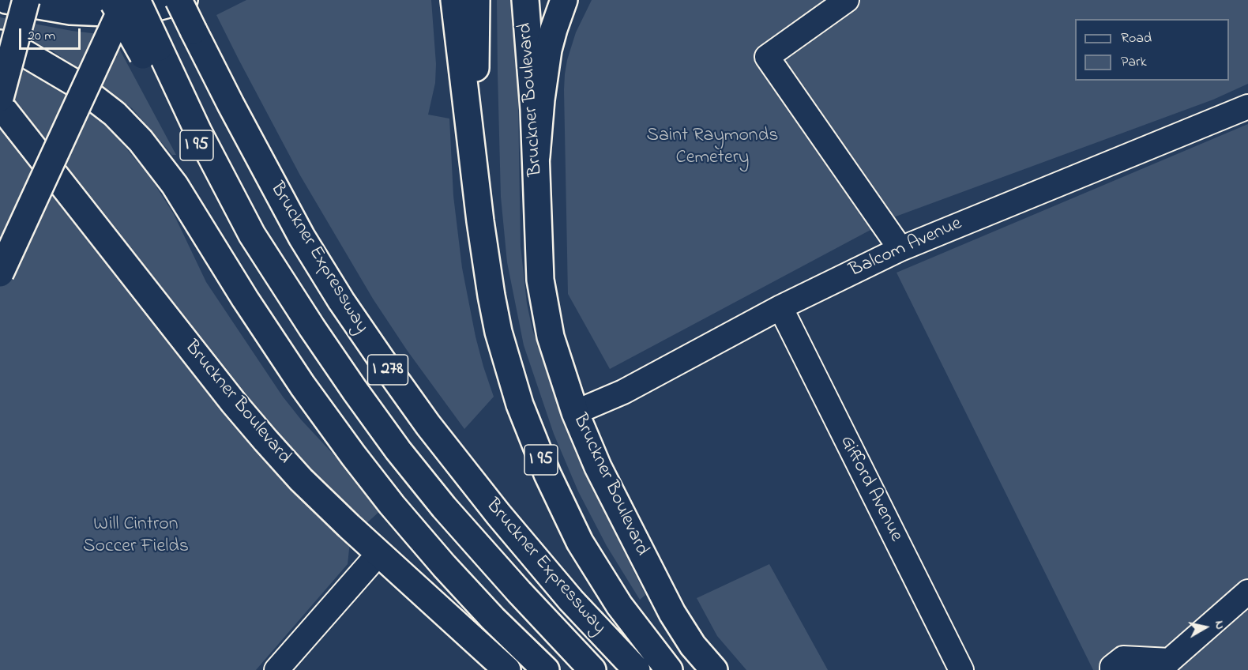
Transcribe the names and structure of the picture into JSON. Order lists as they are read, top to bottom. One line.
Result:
{"streets":{"main road":["Bruckner Boulevard","I 95","Bruckner Expressway","I 278"],"street":["Balcom Avenue","Gifford Avenue"]},"crossings":[["Bruckner Boulevard","Balcom Avenue"],["I 95","Bruckner Expressway"],["Balcom Avenue","Gifford Avenue"]],"parks":["Saint Raymonds Cemetery","Will Cintron Soccer Fields"],"legend":["Road","Park"],"scale_bar":"20 m","north":"right"}
